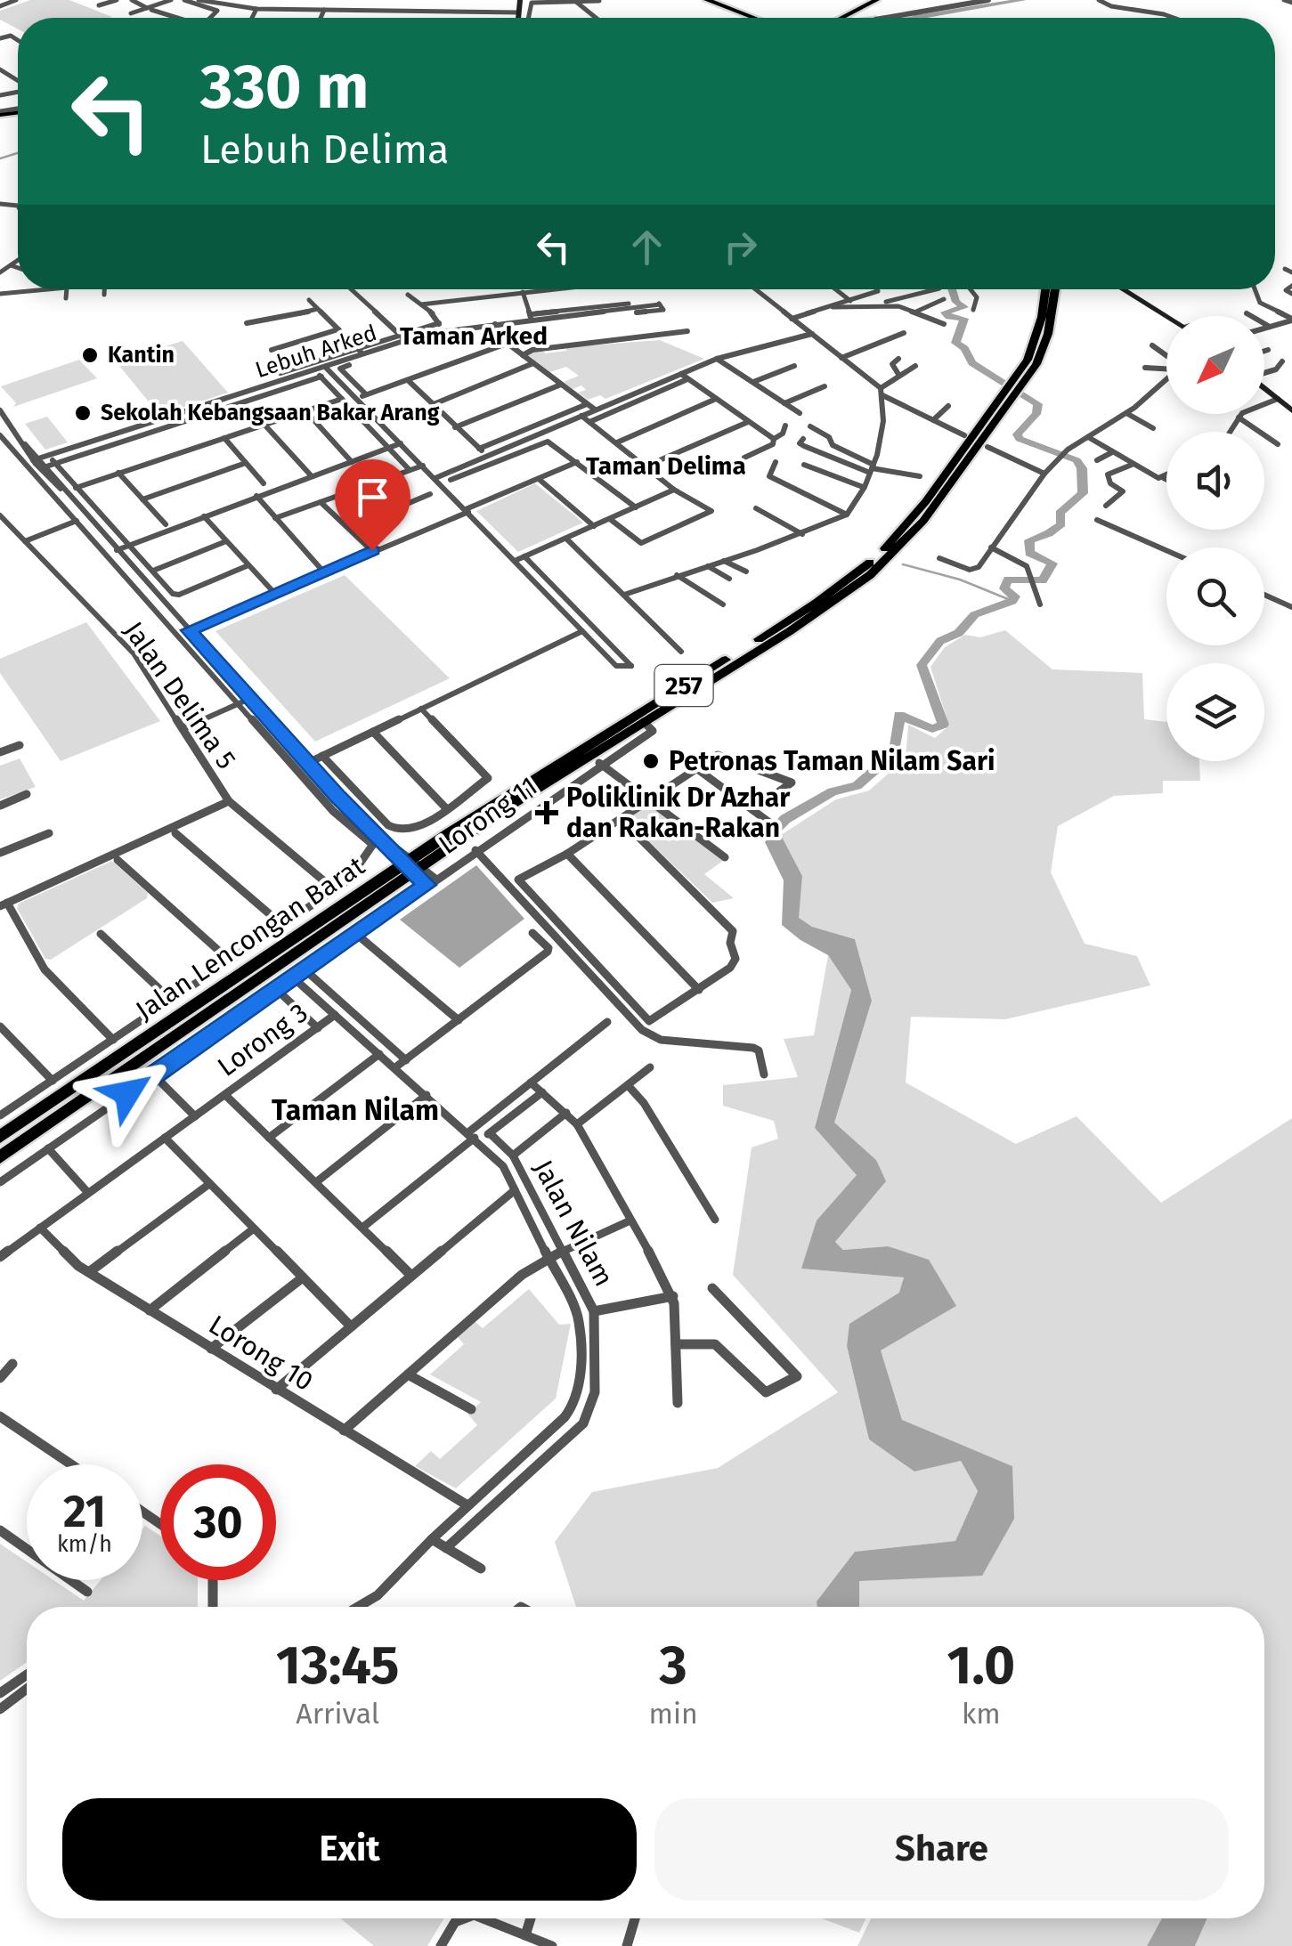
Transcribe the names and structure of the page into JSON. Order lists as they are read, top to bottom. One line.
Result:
{"streets":{"highway":["257","Jalan Lencongan Barat"],"street":["Lebuh Arked","Jalan Delima 5","Lorong 11","Lorong 3","Jalan Nilam","Lorong 10"]},"crossings":[["Lorong 11","Jalan Lencongan Barat"],["Lorong 11","Jalan Nilam"],["Lorong 3","Jalan Nilam"],["Lorong 3","Lorong 10"]],"districts":["Taman Arked","Taman Delima","Taman Nilam"],"places":{"other":["Kantin","Sekolah Kebangsaan Bakar Arang","Petronas Taman Nilam Sari"],"health":["Poliklinik Dr Azhar dan Rakan-Rakan"]},"north":"bottom left","page":{"turn":["330 m","Lebuh Delima"],"speed":"21 km/h","limit":"30","eta":["13:45","Arrival","3","min","1.0","km"],"buttons":["Exit","Share"]}}
